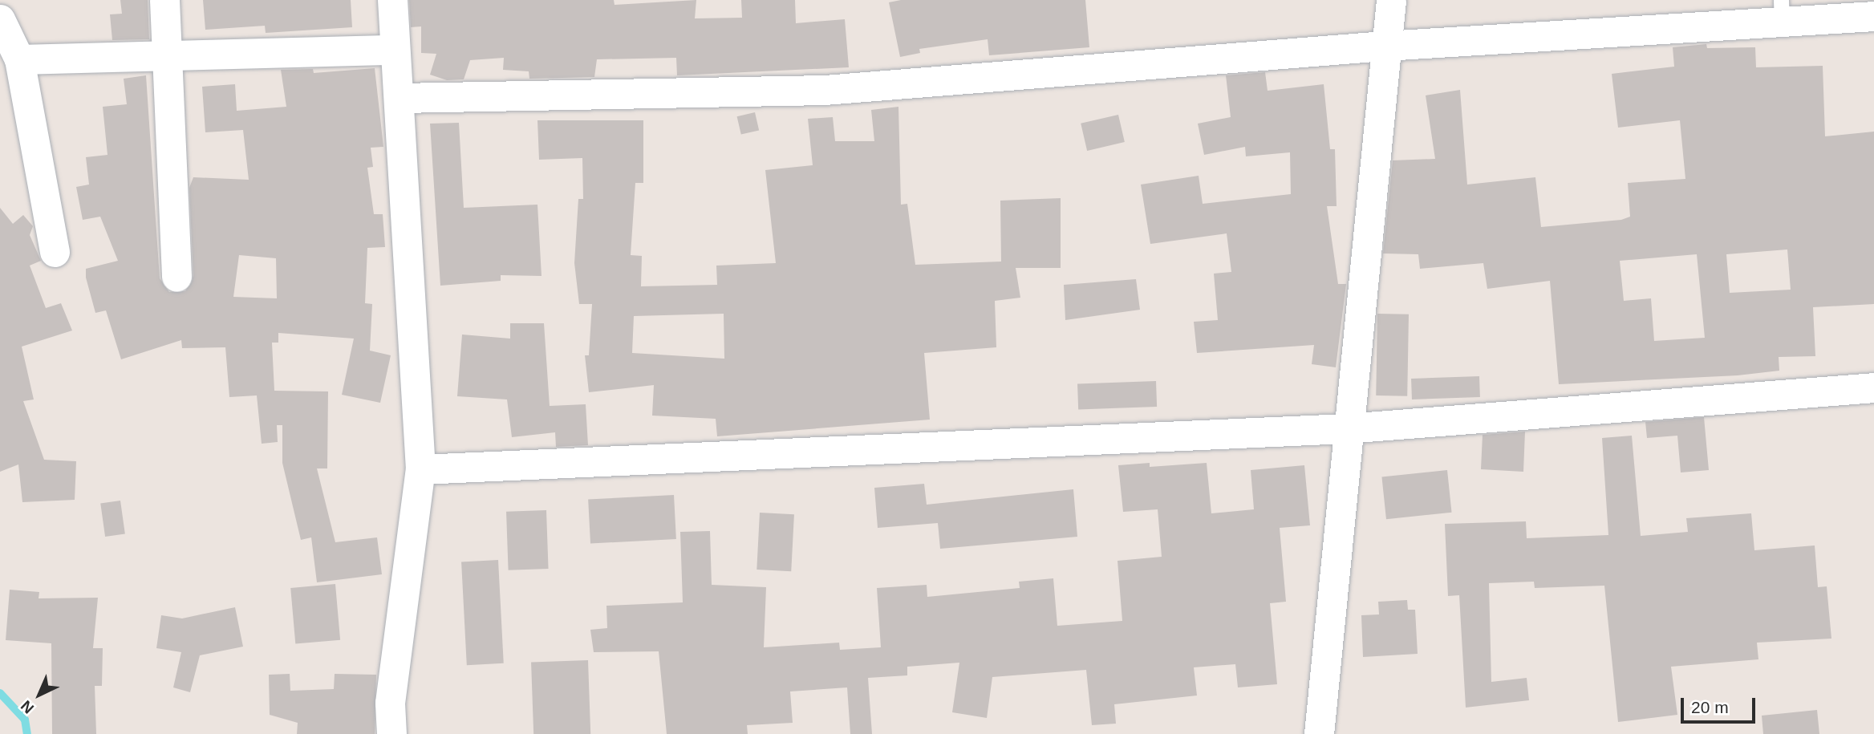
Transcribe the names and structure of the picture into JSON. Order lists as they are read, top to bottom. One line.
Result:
{"scale_bar":"20 m","north":"bottom left"}
